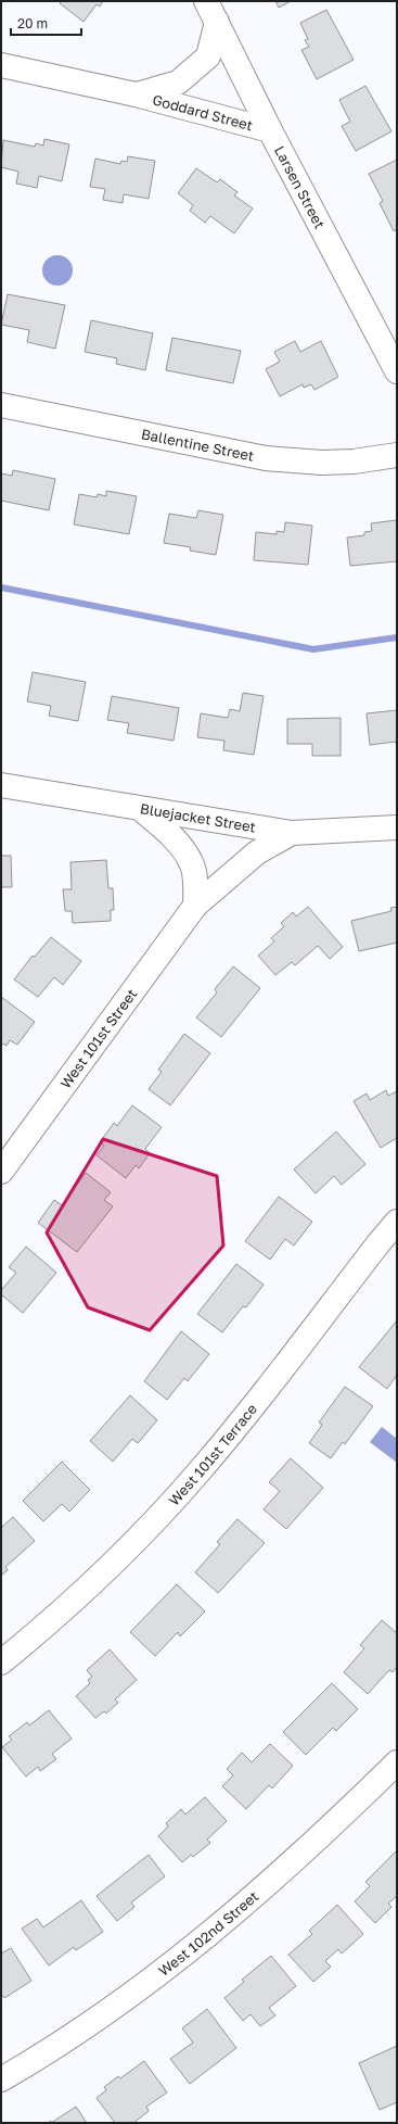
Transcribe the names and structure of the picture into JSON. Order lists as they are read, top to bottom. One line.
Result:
{"streets":{"street":["Goddard Street","Larsen Street","Ballentine Street","Bluejacket Street","West 101st Street","West 101st Terrace","West 102nd Street"]},"crossings":[["Goddard Street","Larsen Street"],["Bluejacket Street","West 101st Street"]],"scale_bar":"20 m"}
